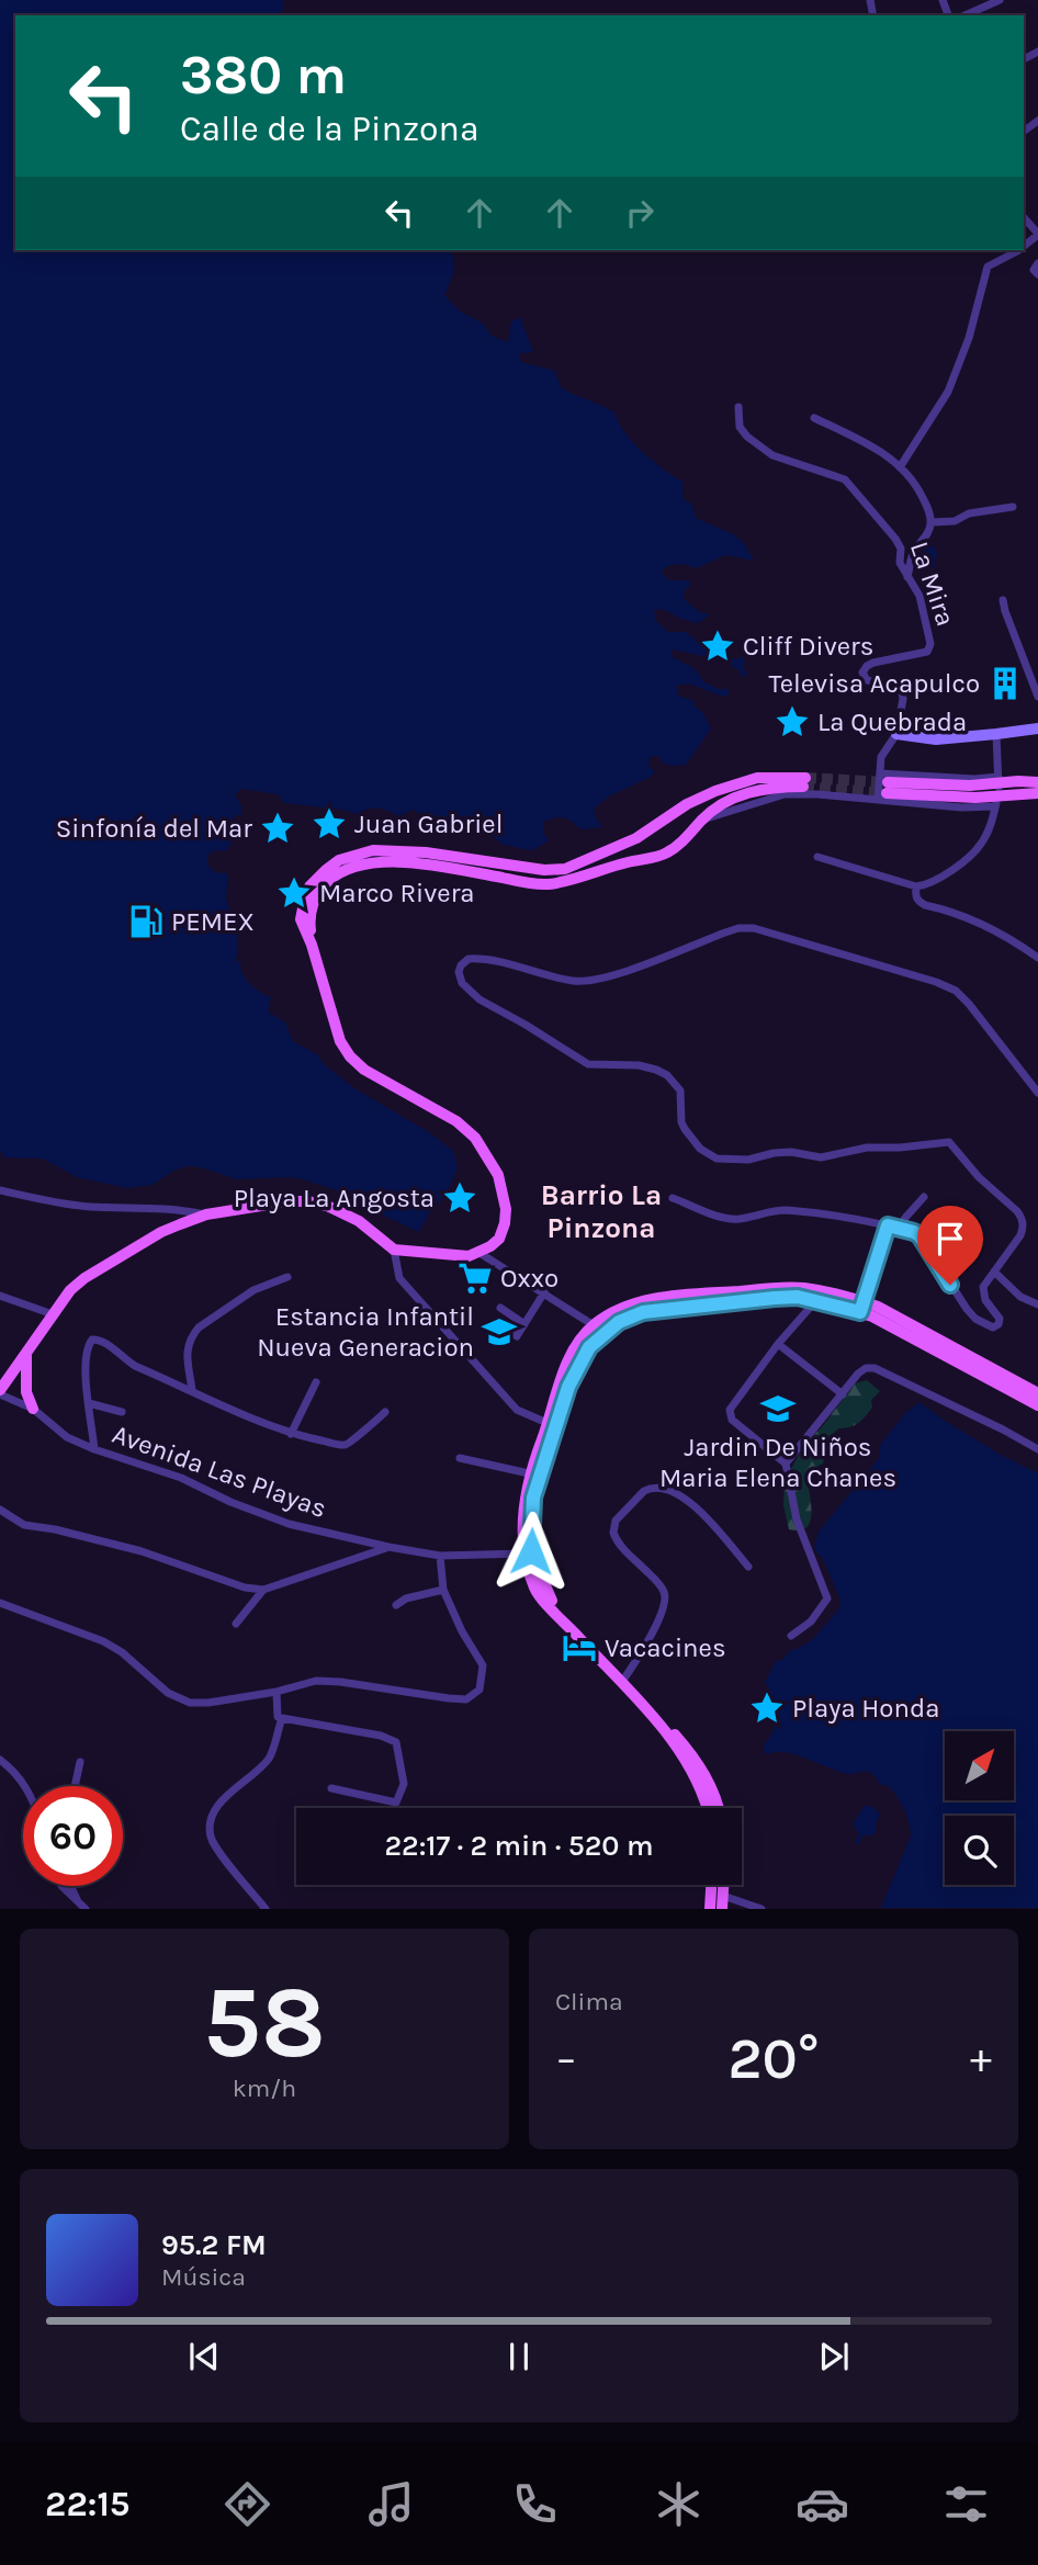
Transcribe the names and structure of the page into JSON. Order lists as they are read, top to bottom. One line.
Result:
{"streets":{"street":["La Mira","Avenida Las Playas"]},"districts":["Barrio La Pinzona"],"places":{"place":["Cliff Divers","La Quebrada","Juan Gabriel","Sinfonía del Mar","Marco Rivera","Playa La Angosta","Playa Honda"],"building":["Televisa Acapulco"],"fuel station":["PEMEX"],"supermarket":["Oxxo"],"school or university":["Estancia Infantil Nueva Generacion","Jardin De Niños Maria Elena Chanes"],"hotel":["Vacacines"]},"north":"top right","page":{"turn":["380 m","Calle de la Pinzona"],"limit":"60","trip":"22:17 · 2 min · 520 m","tile":[["58","km/h"],"Clima"],"heat":["−","20°","+"],"song":["95.2 FM","Música"],"tabs":"22:15"}}
